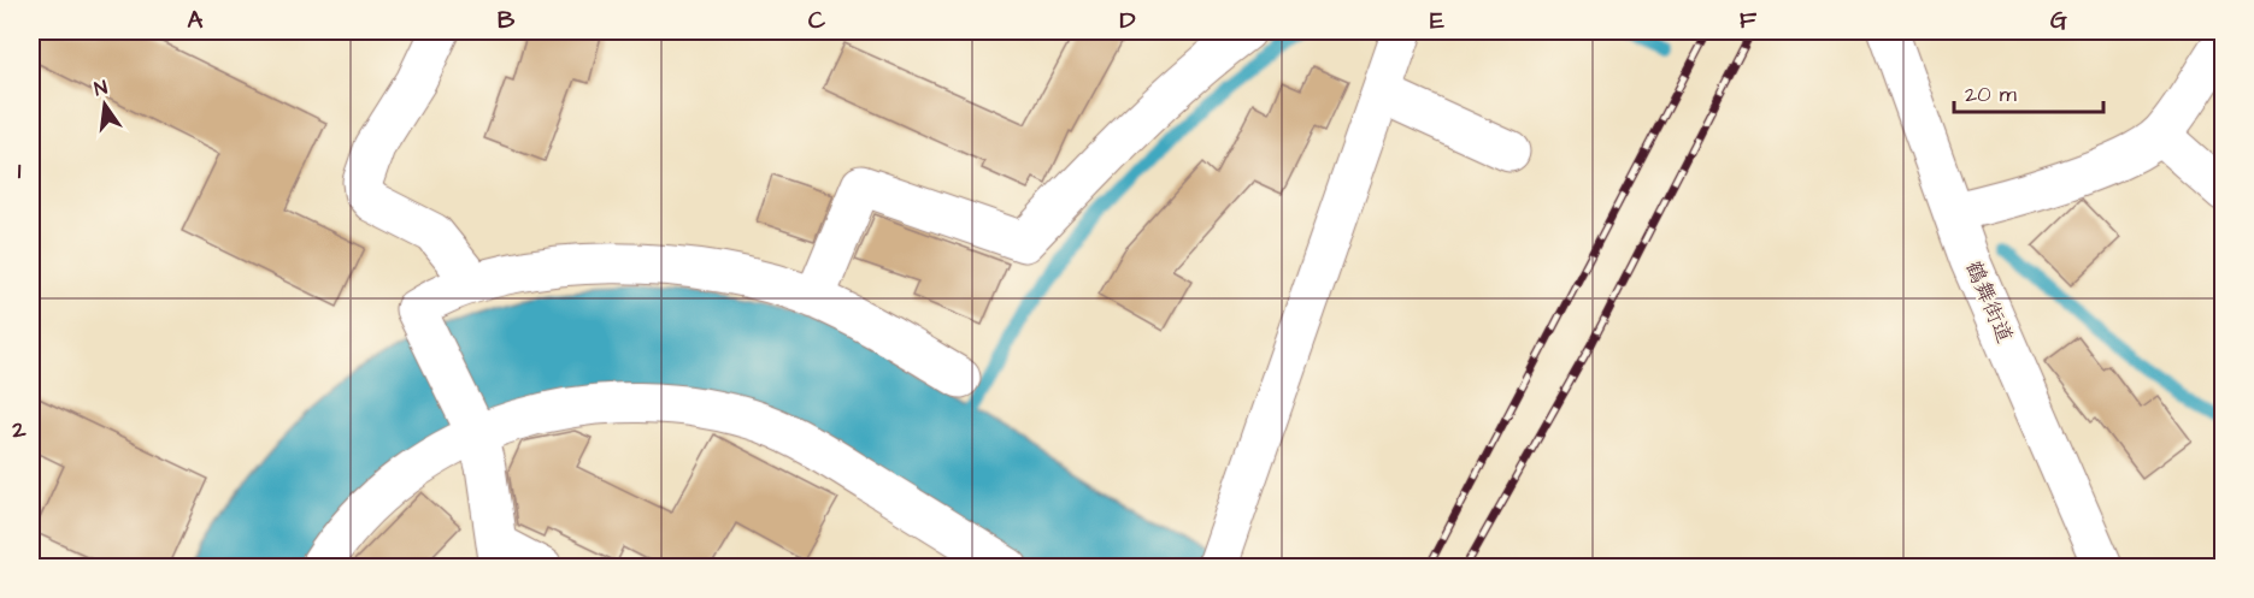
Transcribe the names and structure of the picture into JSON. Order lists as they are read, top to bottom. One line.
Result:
{"streets":{"street":["鶴舞街道"]},"scale_bar":"20 m","north":"top","grid":{"columns":["A","B","C","D","E","F","G"],"rows":["1","2"]}}
